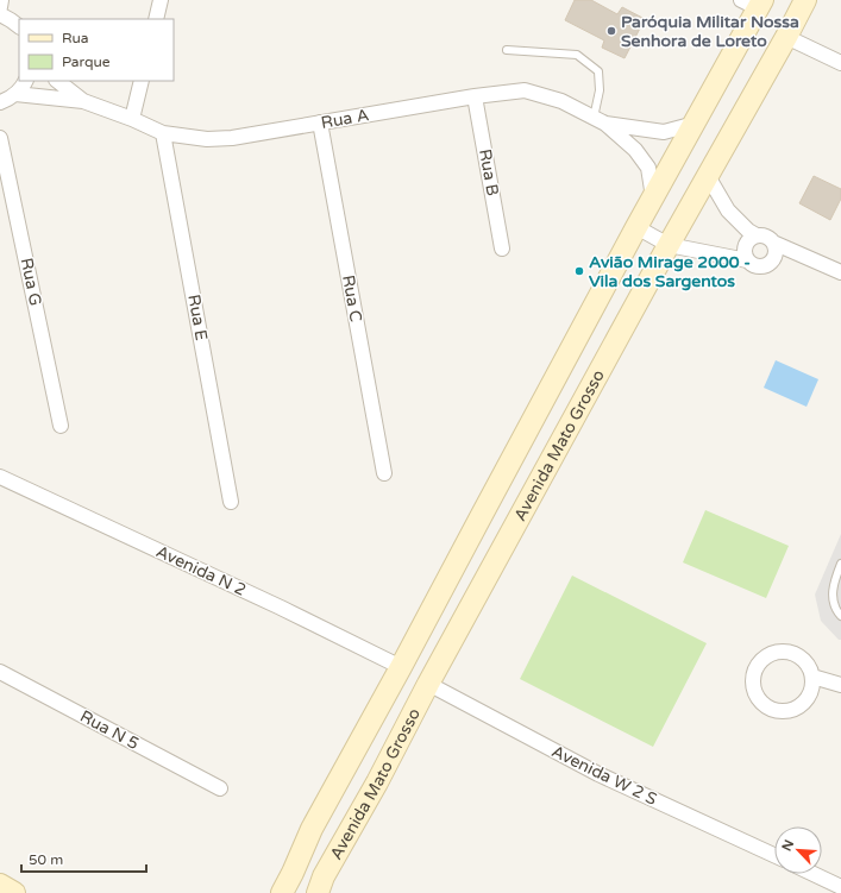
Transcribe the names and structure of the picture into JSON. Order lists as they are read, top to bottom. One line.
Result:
{"streets":{"main road":["Avenida Mato Grosso"],"street":["Rua A","Rua B","Rua G","Rua C","Rua E","Avenida N 2","Rua N 5","Avenida W 2 S"]},"crossings":[["Rua A","Rua B"],["Rua A","Rua C"],["Rua A","Rua E"],["Rua A","Avenida Mato Grosso"],["Avenida Mato Grosso","Avenida N 2"],["Avenida Mato Grosso","Avenida W 2 S"]],"places":["Paróquia Militar Nossa Senhora de Loreto","Avião Mirage 2000 - Vila dos Sargentos"],"legend":["Rua","Parque"],"scale_bar":"50 m","north":"top left"}
